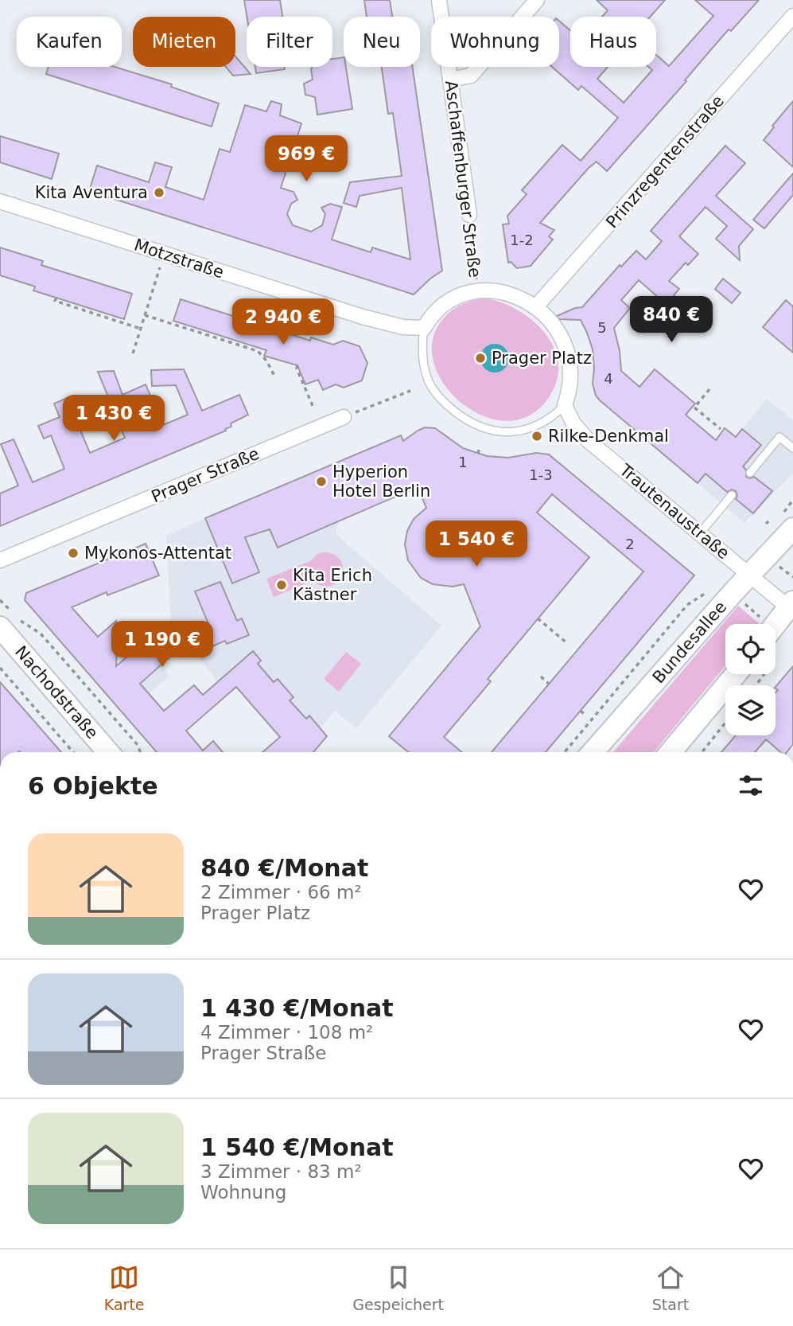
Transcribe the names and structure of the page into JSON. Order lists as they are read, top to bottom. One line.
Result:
{"streets":{"main road":["Bundesallee","Nachodstraße"],"street":["Prinzregentenstraße","Aschaffenburger Straße","Motzstraße","Prager Straße","Trautenaustraße"]},"crossings":[["Prinzregentenstraße","Aschaffenburger Straße"],["Prinzregentenstraße","Motzstraße"],["Prinzregentenstraße","Trautenaustraße"],["Aschaffenburger Straße","Motzstraße"],["Aschaffenburger Straße","Trautenaustraße"],["Motzstraße","Trautenaustraße"],["Trautenaustraße","Bundesallee"]],"places":["Kita Aventura","Prager Platz","Rilke-Denkmal","Hyperion Hotel Berlin","Mykonos-Attentat","Kita Erich Kästner"],"house_numbers":["1-2","5","4","1","1-3","2"],"page":{"chip":["Kaufen","Mieten","Filter","Neu","Wohnung","Haus"],"price":["969 €","840 €","2 940 €","1 430 €","1 540 €","1 190 €"],"heading":"6 Objekte","list":[{"name":"840 €/Monat","note":"2 Zimmer · 66 m² · Prager Platz"},{"name":"1 430 €/Monat","note":"4 Zimmer · 108 m² · Prager Straße"},{"name":"1 540 €/Monat","note":"3 Zimmer · 83 m² · Wohnung"}],"tabs":["Karte","Gespeichert","Start"]}}
